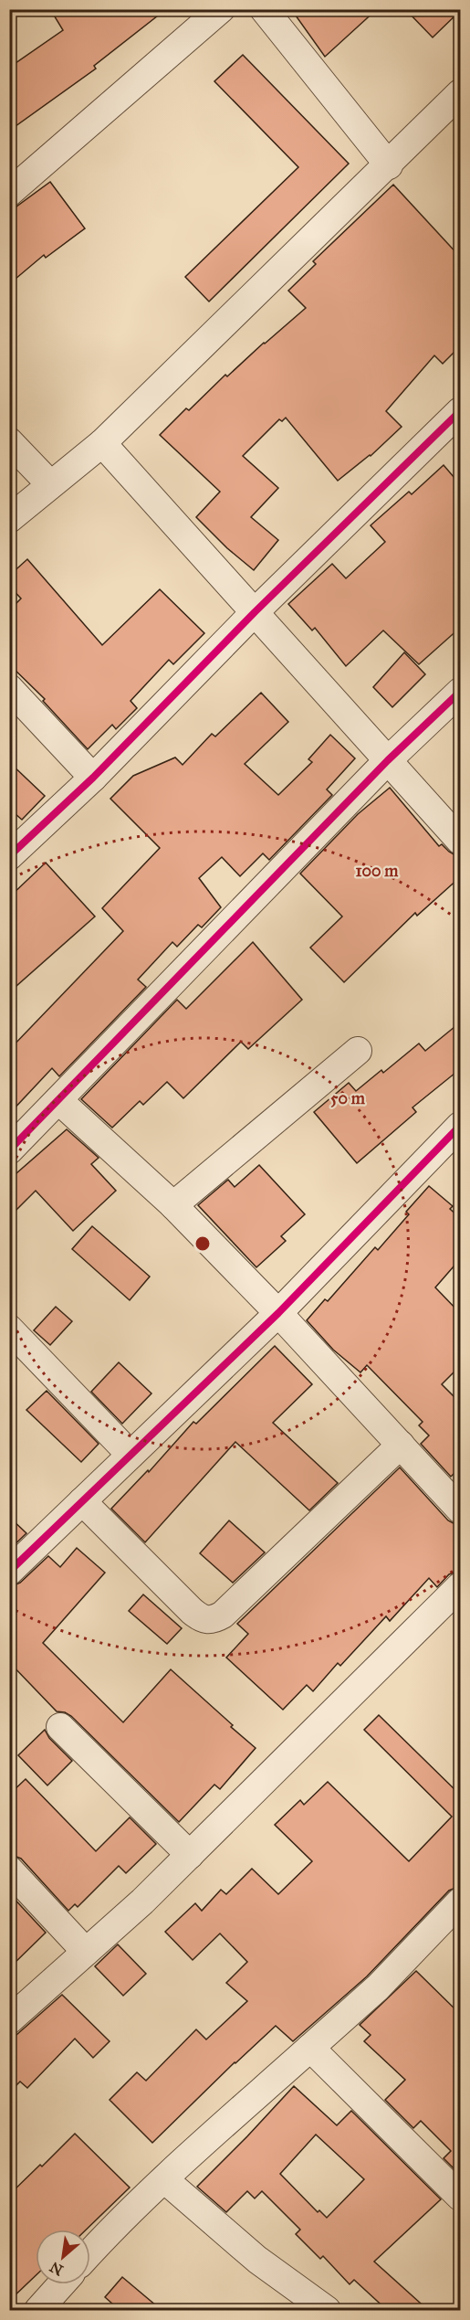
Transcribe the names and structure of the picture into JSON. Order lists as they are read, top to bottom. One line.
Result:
{"north":"bottom left","rings":["100 m","50 m"]}
